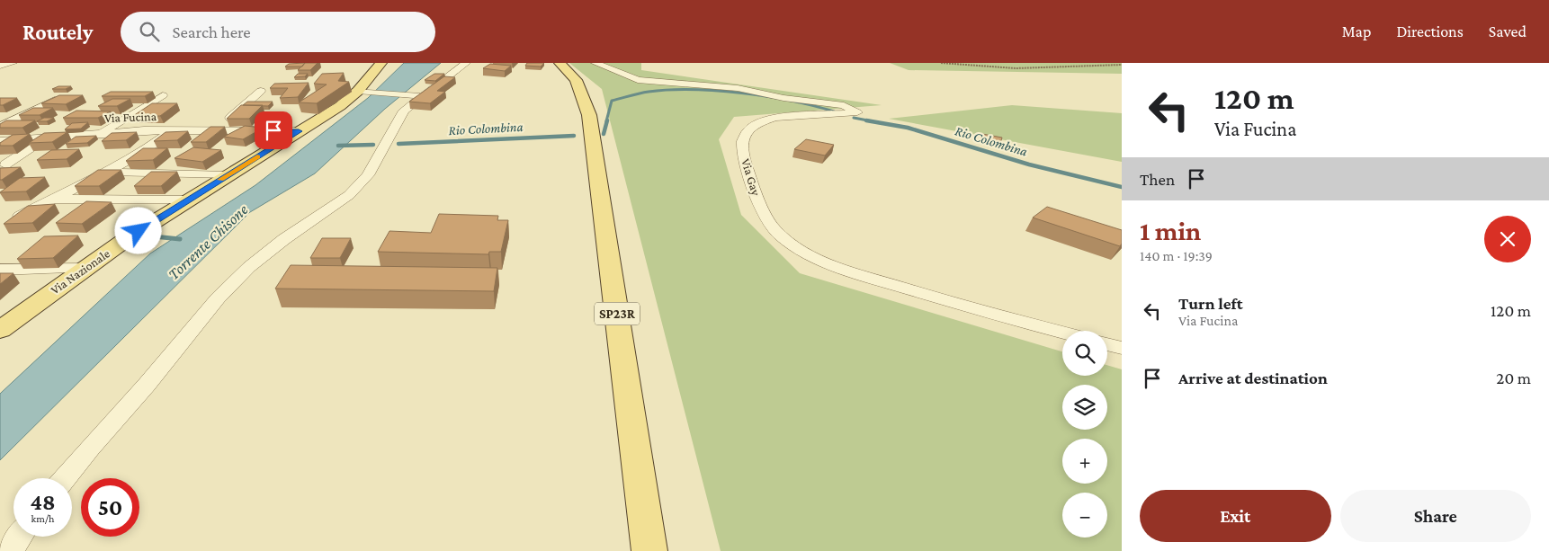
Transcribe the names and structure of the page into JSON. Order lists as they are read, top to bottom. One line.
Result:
{"streets":{"main road":["Via Nazionale","SP23R"],"street":["Via Fucina","Via Gay"]},"crossings":[["Via Fucina","Via Nazionale"]],"water":["Rio Colombina","Torrente Chisone"],"page":{"header":"Routely","search":"Search here","nav":["Map","Directions","Saved"],"turn":["120 m","Via Fucina"],"then":"Then","heading":["1 min","140 m · 19:39"],"list":[{"name":"Turn left","note":"Via Fucina","value":"120 m"},{"name":"Arrive at destination","value":"20 m"}],"map_buttons":["+","−"],"speed":"48 km/h","limit":"50","buttons":["Exit","Share"]}}
